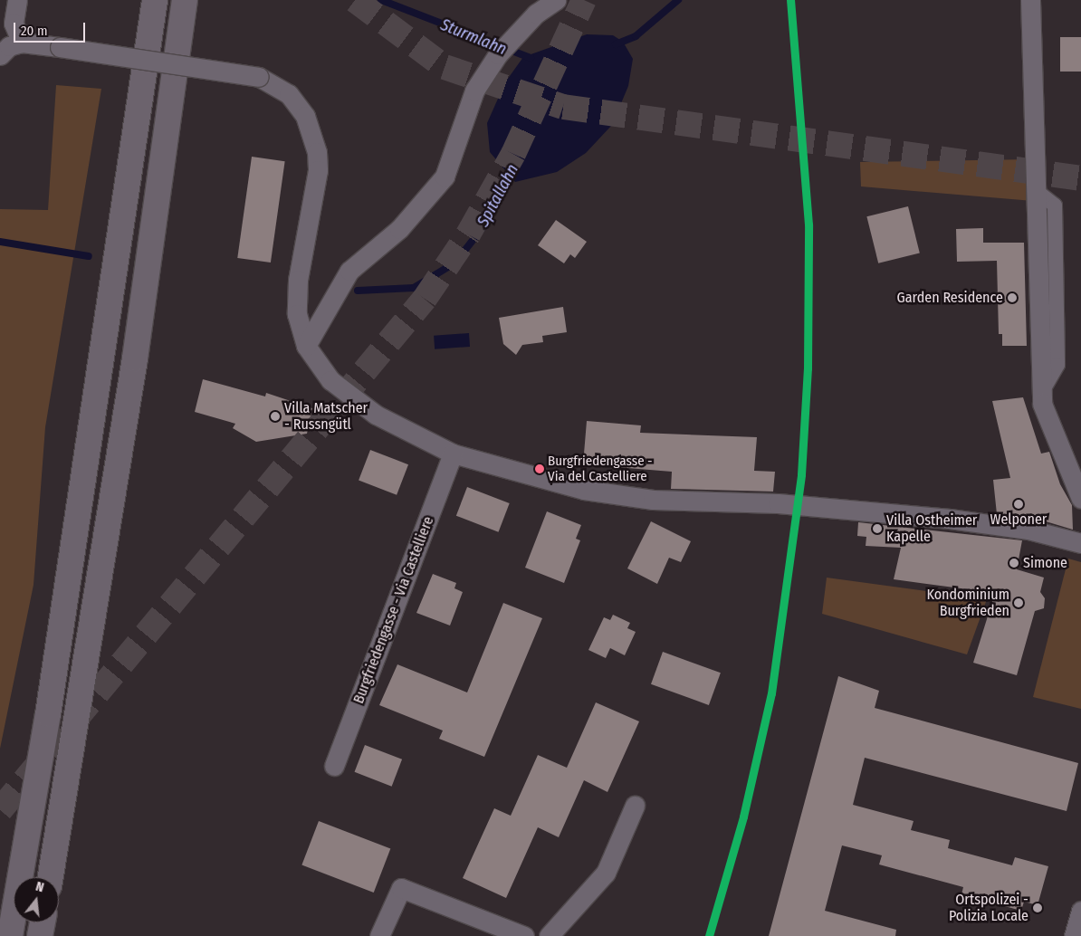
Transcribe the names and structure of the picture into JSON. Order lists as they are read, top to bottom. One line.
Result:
{"streets":{"street":["Burgfriedengasse - Via Castelliere"]},"water":["Sturmlahn","Spitallahn"],"places":["Garden Residence","Villa Matscher - Russngütl","Burgfriedengasse - Via del Castelliere","Welponer","Villa Ostheimer Kapelle","Simone","Kondominium Burgfrieden","Ortspolizei - Polizia Locale"],"scale_bar":"20 m","north":"top"}
